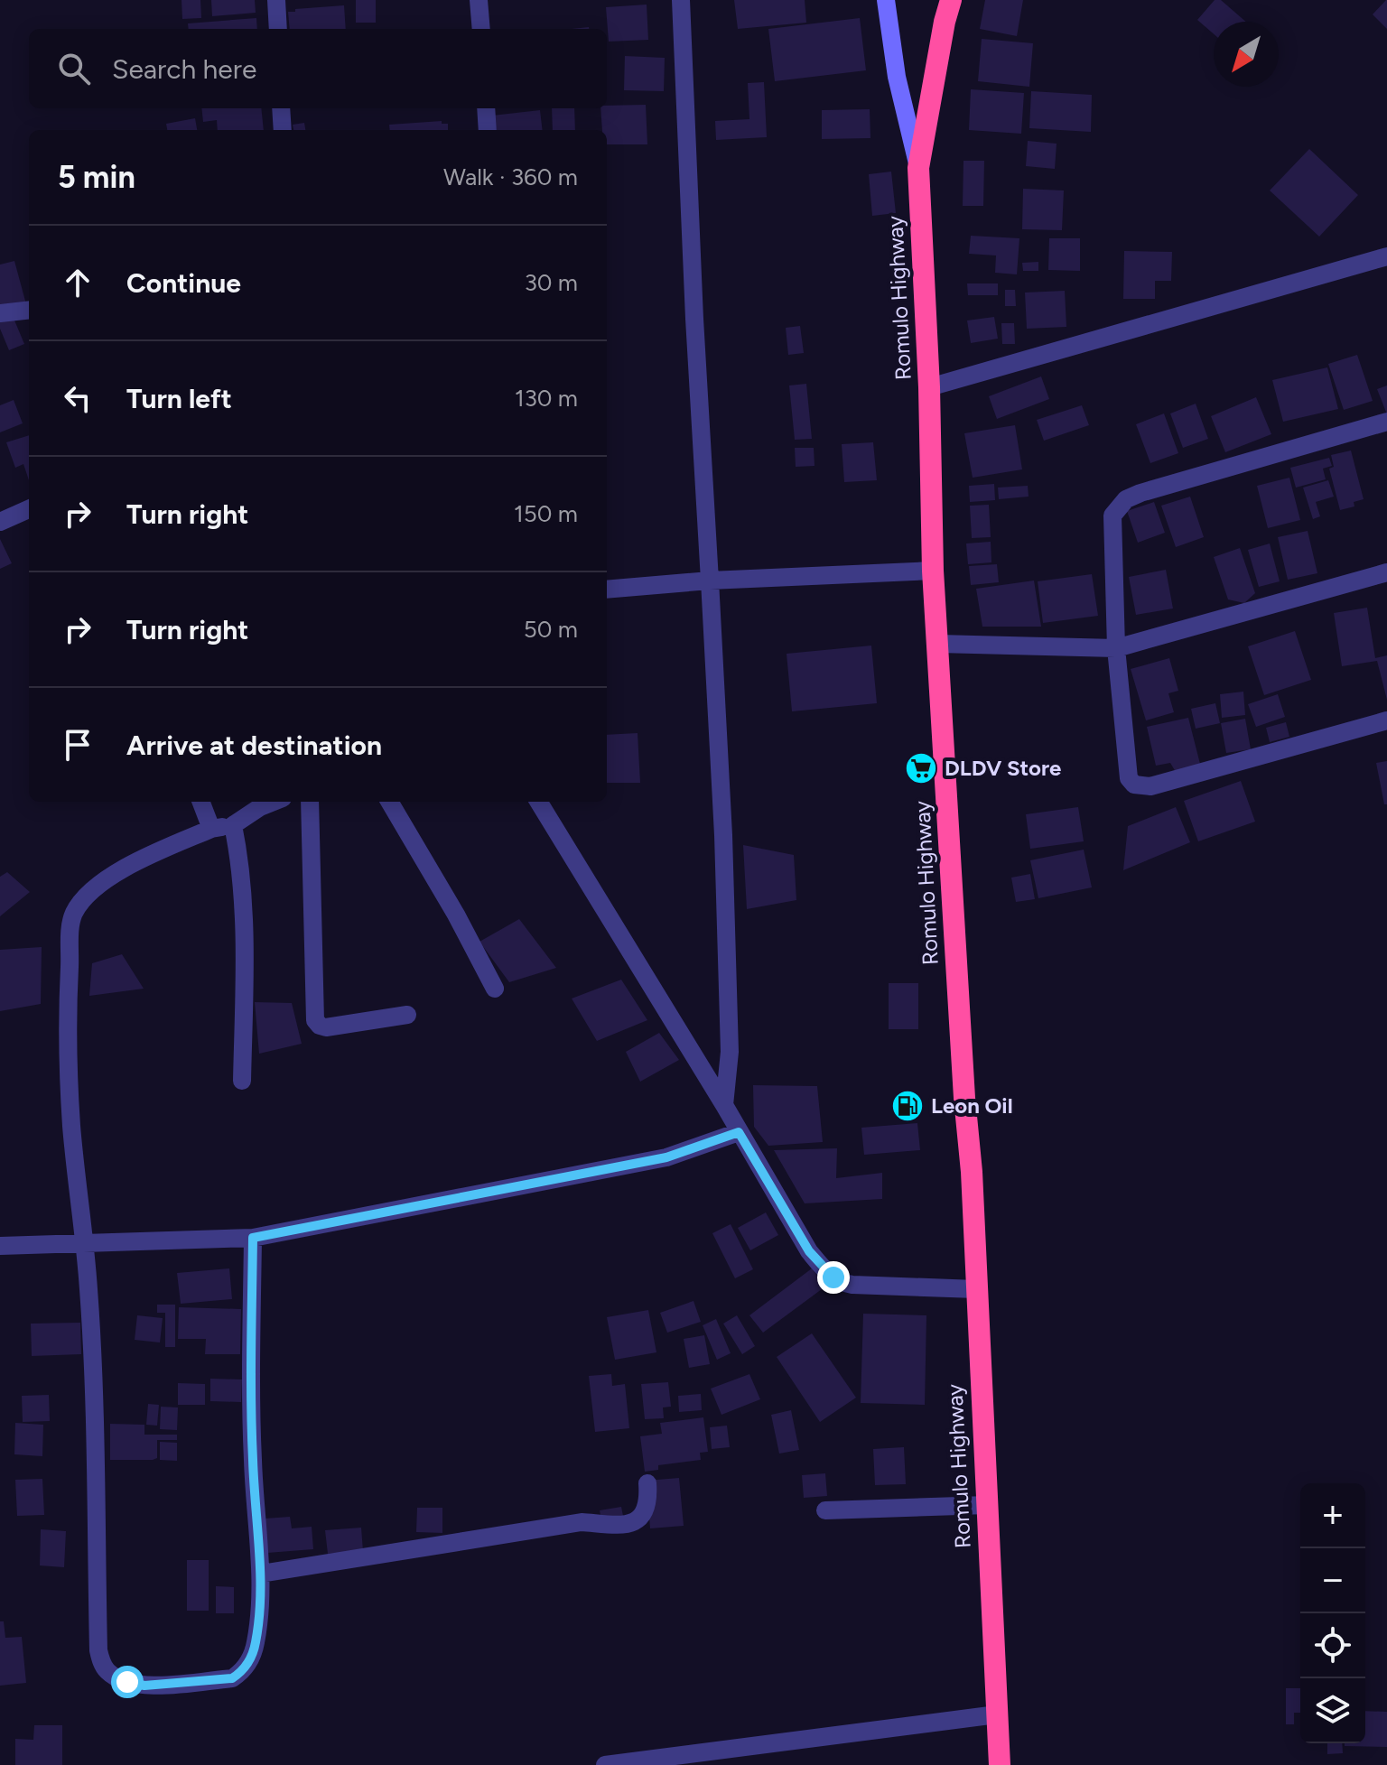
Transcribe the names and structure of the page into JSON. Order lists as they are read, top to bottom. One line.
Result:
{"streets":{"highway":["Romulo Highway"]},"places":{"supermarket":["DLDV Store"],"fuel station":["Leon Oil"]},"north":"bottom left","page":{"search":"Search here","heading":["5 min","Walk · 360 m"],"list":[["Continue","30 m"],["Turn left","130 m"],["Turn right","150 m"],["Turn right","50 m"],"Arrive at destination"],"map_buttons":["+","−"]}}
